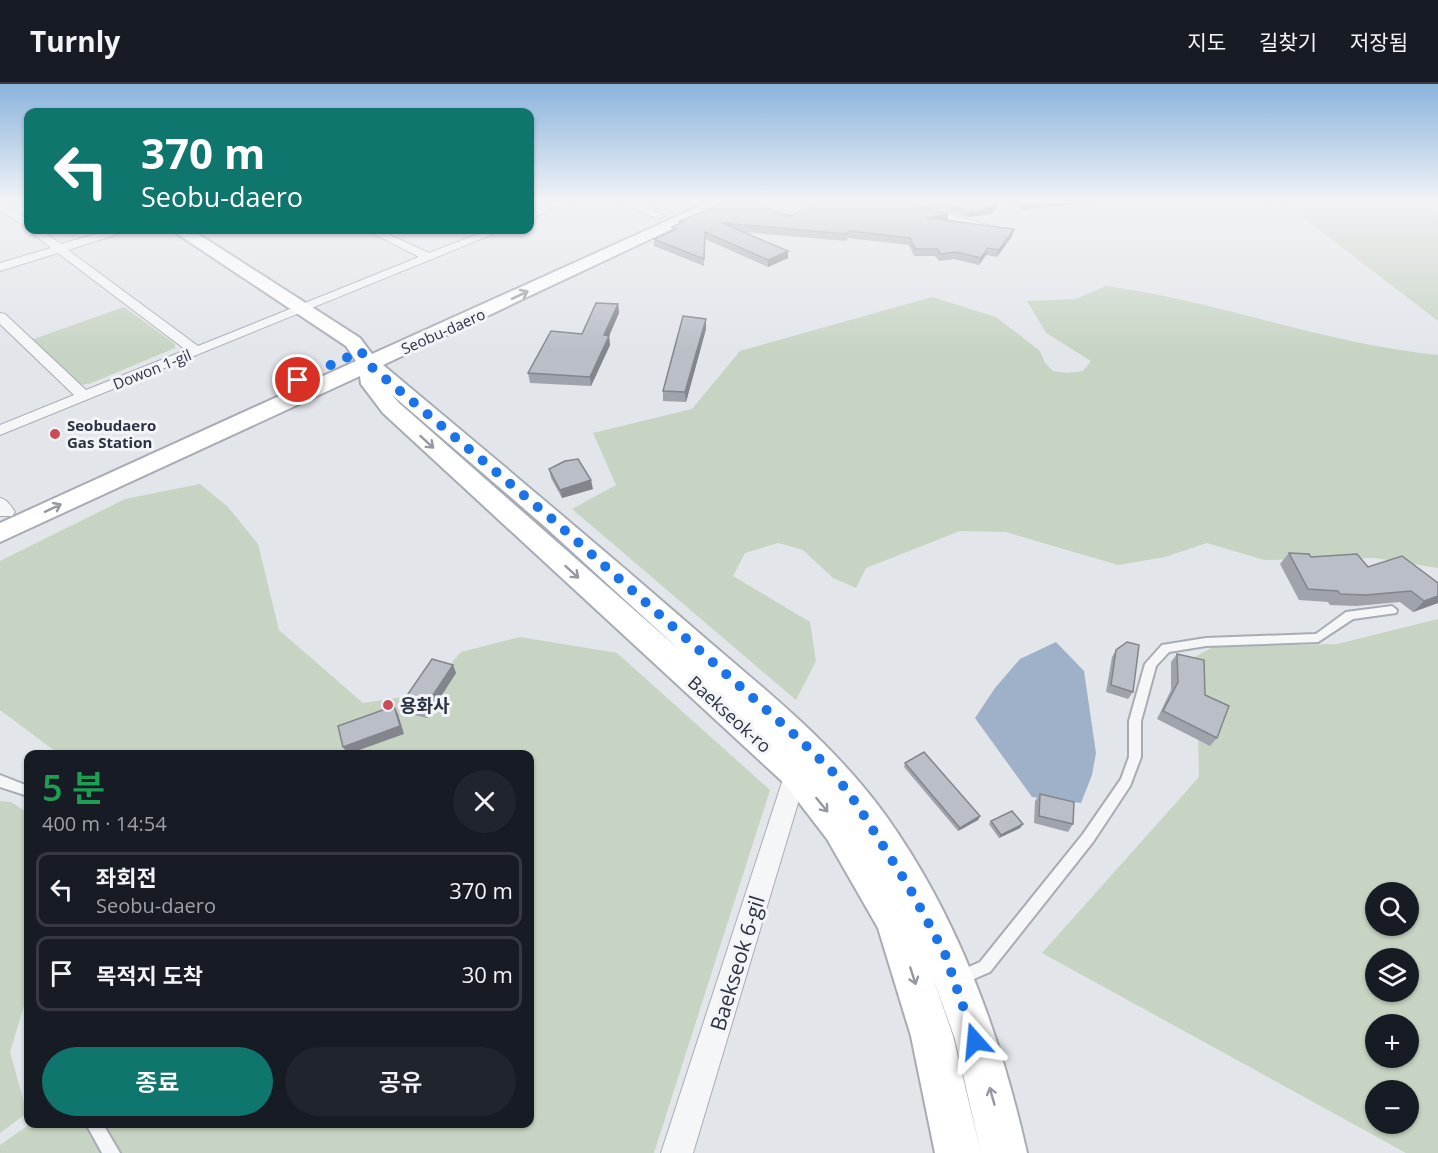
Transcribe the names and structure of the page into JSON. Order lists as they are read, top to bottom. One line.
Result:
{"streets":{"main road":["Seobu-daero","Baekseok-ro"],"street":["Dowon 1-gil","Baekseok 6-gil"]},"crossings":[["Seobu-daero","Baekseok-ro"],["Dowon 1-gil","Baekseok-ro"],["Baekseok-ro","Baekseok 6-gil"]],"places":["Seobudaero Gas Station","용화사"],"page":{"header":"Turnly","nav":["지도","길찾기","저장됨"],"turn":["370 m","Seobu-daero"],"heading":["5 분","400 m · 14:54"],"list":[{"name":"좌회전","note":"Seobu-daero","value":"370 m"},{"name":"목적지 도착","value":"30 m"}],"map_buttons":["+","−"],"buttons":["종료","공유"]}}
